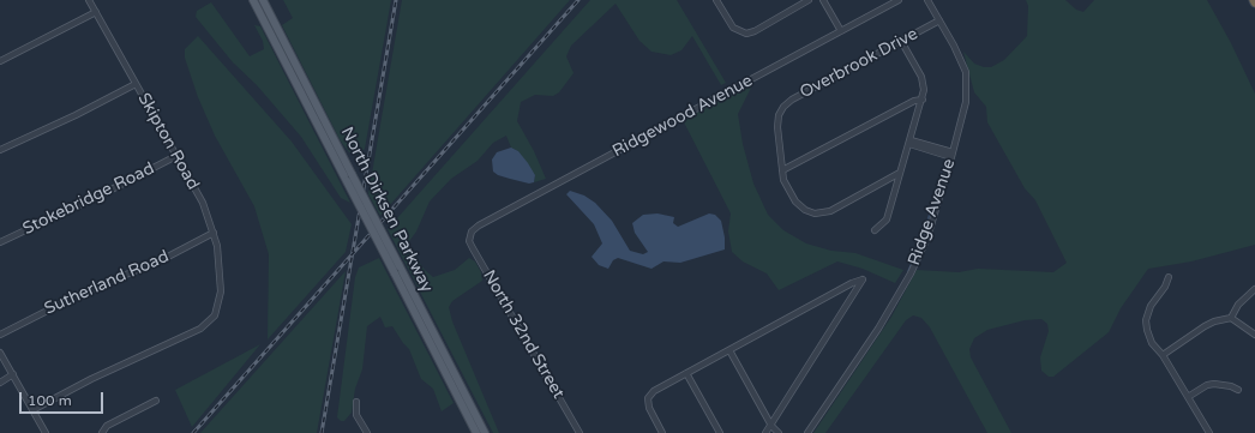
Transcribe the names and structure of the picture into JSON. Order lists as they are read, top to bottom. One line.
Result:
{"streets":{"main road":["North Dirksen Parkway"],"street":["Overbrook Drive","Ridgewood Avenue","Skipton Road","Stokebridge Road","Ridge Avenue","Sutherland Road","North 32nd Street"]},"crossings":[["Overbrook Drive","Ridge Avenue"],["Ridgewood Avenue","North 32nd Street"],["Skipton Road","Stokebridge Road"],["Skipton Road","Sutherland Road"]],"scale_bar":"100 m"}
